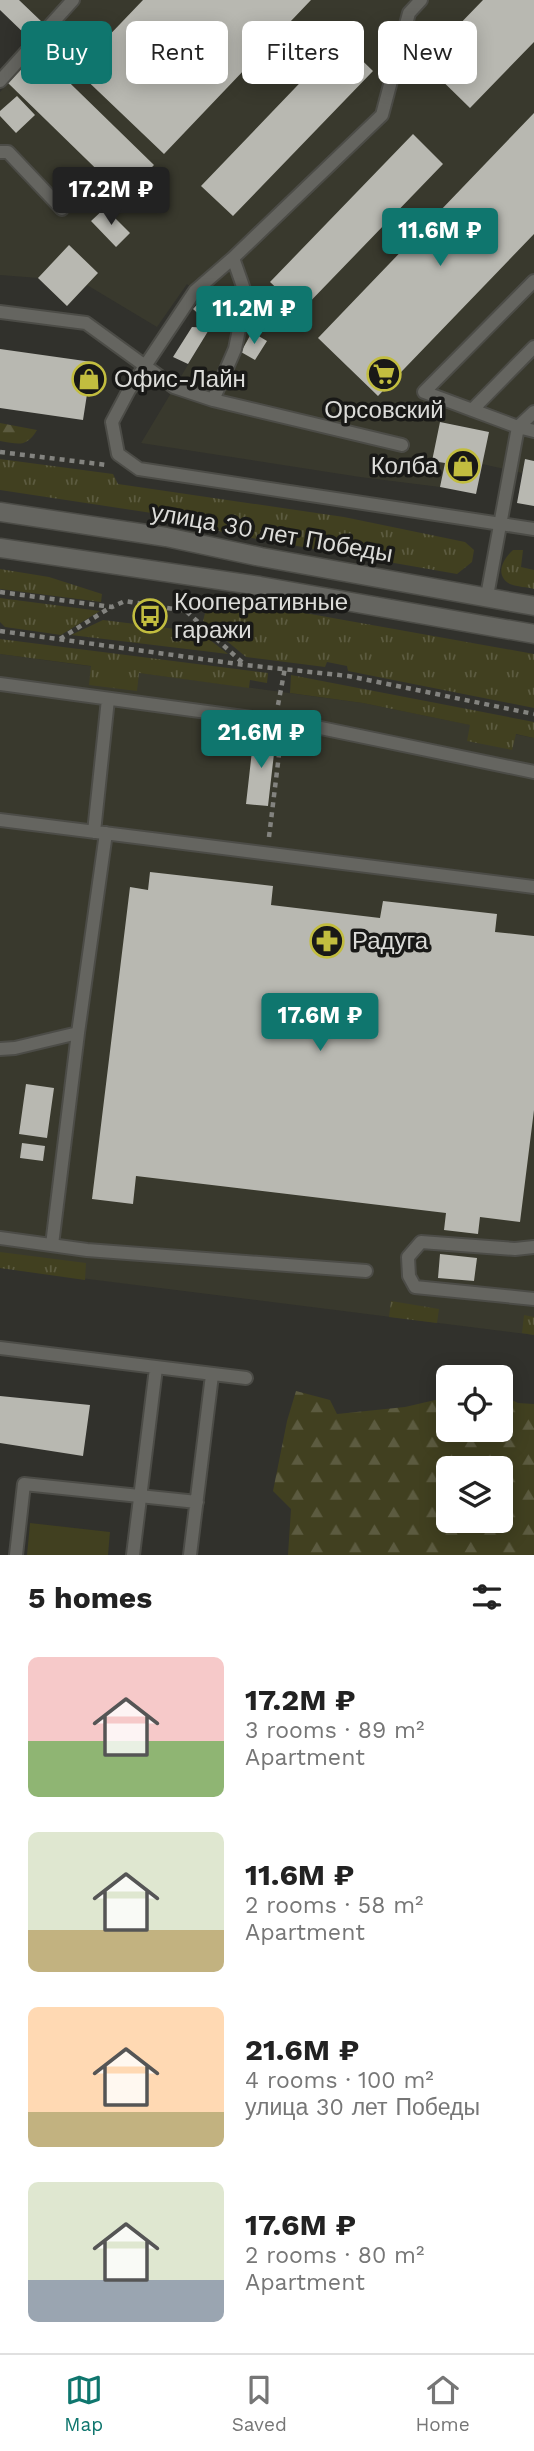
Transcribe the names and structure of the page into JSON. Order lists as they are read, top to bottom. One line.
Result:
{"streets":{"main road":["улица 30 лет Победы"]},"places":{"supermarket":["Орсовский"],"shop":["Офис-Лайн","Колба"],"bus stop":["Кооперативные гаражи"],"pharmacy":["Радуга"]},"page":{"chip":["Buy","Rent","Filters","New"],"price":["17.2M ₽","11.6M ₽","11.2M ₽","21.6M ₽","17.6M ₽"],"heading":"5 homes","list":[{"name":"17.2M ₽","note":"3 rooms · 89 m² · Apartment"},{"name":"11.6M ₽","note":"2 rooms · 58 m² · Apartment"},{"name":"21.6M ₽","note":"4 rooms · 100 m² · улица 30 лет Победы"},{"name":"17.6M ₽","note":"2 rooms · 80 m² · Apartment"}],"tabs":["Map","Saved","Home"]}}
